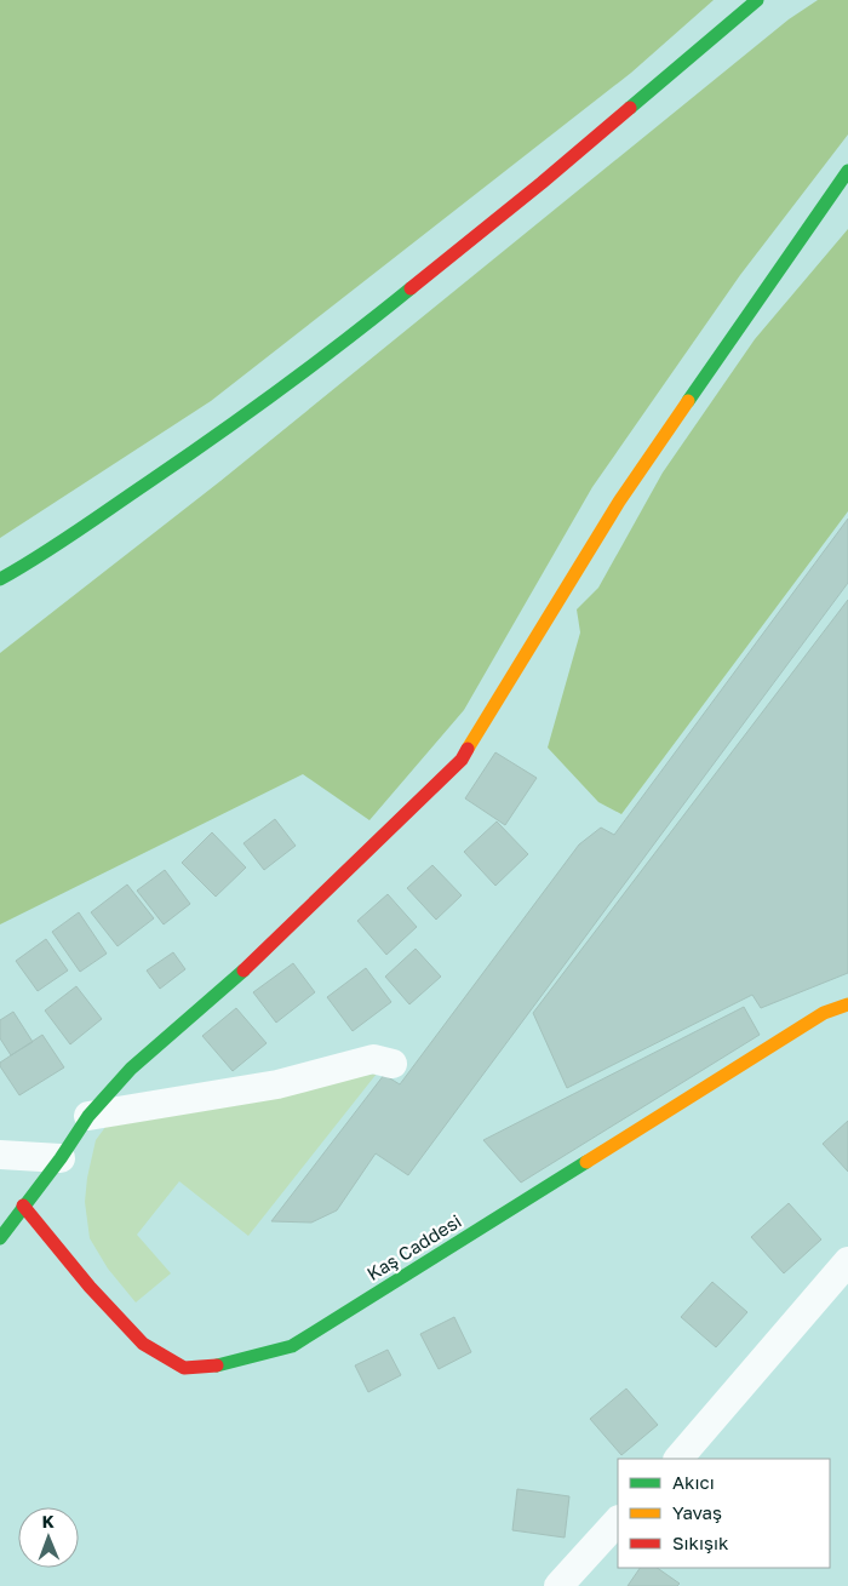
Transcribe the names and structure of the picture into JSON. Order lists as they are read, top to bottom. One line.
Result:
{"streets":{"main road":["Kaş Caddesi"]},"legend":["Akıcı","Yavaş","Sıkışık"],"north":"top"}
